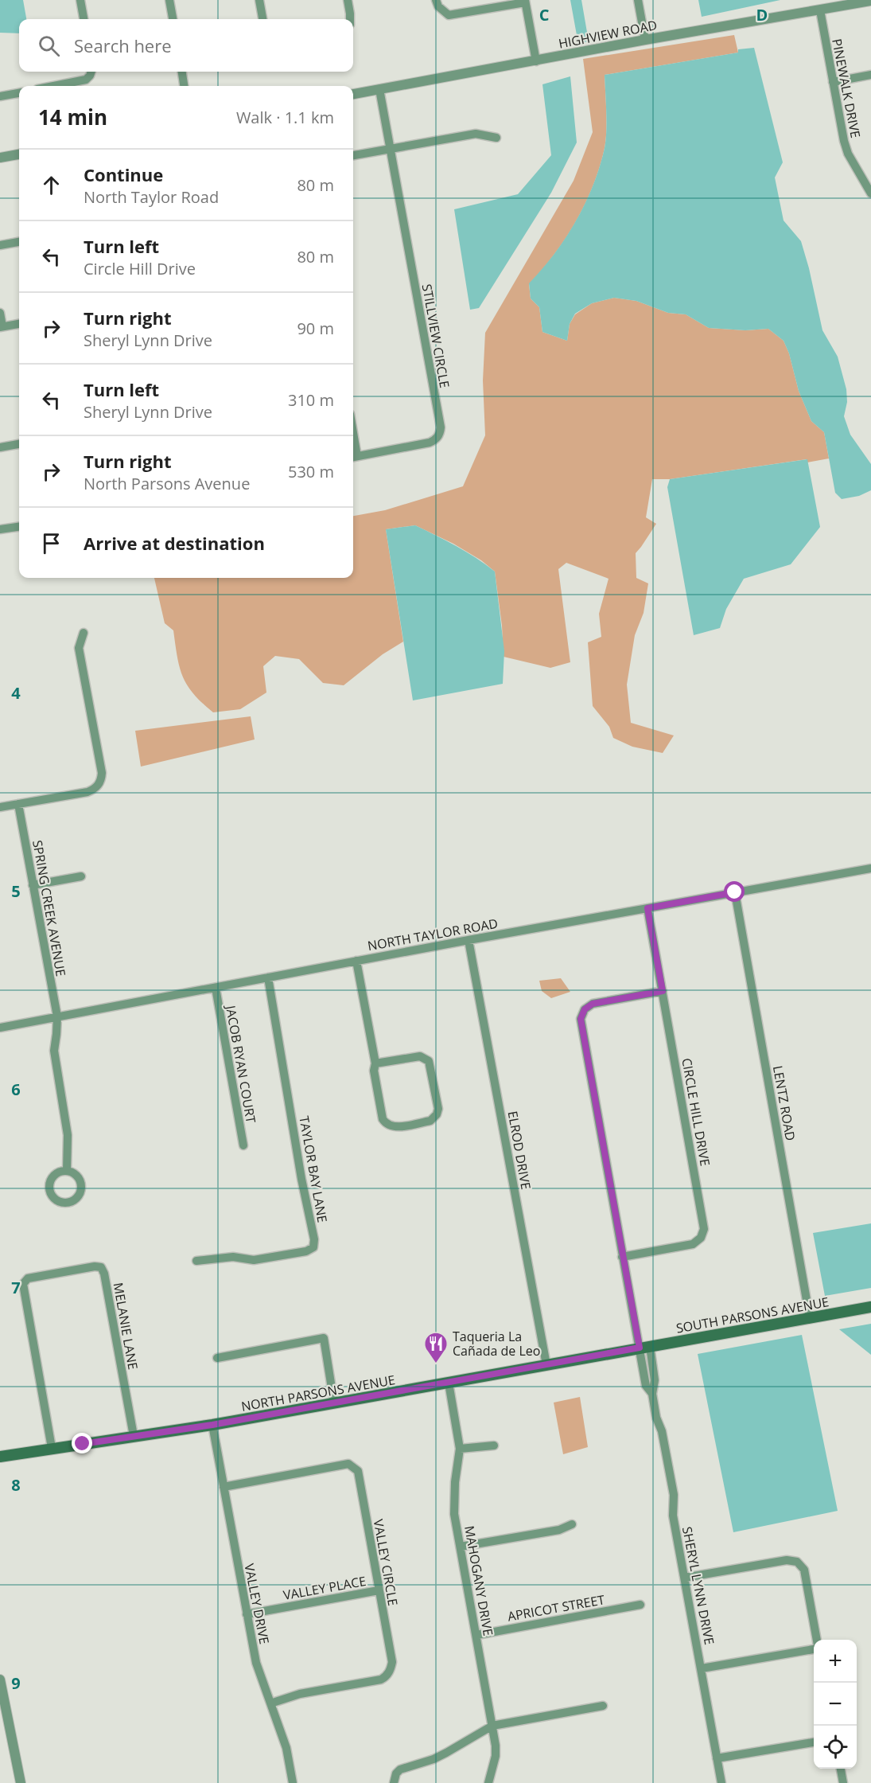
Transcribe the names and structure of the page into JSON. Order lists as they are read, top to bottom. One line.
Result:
{"streets":{"main road":["SOUTH PARSONS AVENUE","NORTH PARSONS AVENUE"],"street":["HIGHVIEW ROAD","PINEWALK DRIVE","STILLVIEW CIRCLE","SPRING CREEK AVENUE","NORTH TAYLOR ROAD","JACOB RYAN COURT","LENTZ ROAD","CIRCLE HILL DRIVE","ELROD DRIVE","TAYLOR BAY LANE","MELANIE LANE","VALLEY CIRCLE","MAHOGANY DRIVE","SHERYL LYNN DRIVE","VALLEY PLACE","VALLEY DRIVE","APRICOT STREET"]},"crossings":[["HIGHVIEW ROAD","PINEWALK DRIVE"],["HIGHVIEW ROAD","STILLVIEW CIRCLE"],["SPRING CREEK AVENUE","NORTH TAYLOR ROAD"],["NORTH TAYLOR ROAD","JACOB RYAN COURT"],["NORTH TAYLOR ROAD","LENTZ ROAD"],["NORTH TAYLOR ROAD","CIRCLE HILL DRIVE"],["NORTH TAYLOR ROAD","ELROD DRIVE"],["NORTH TAYLOR ROAD","TAYLOR BAY LANE"],["LENTZ ROAD","SOUTH PARSONS AVENUE"],["CIRCLE HILL DRIVE","SHERYL LYNN DRIVE"],["ELROD DRIVE","NORTH PARSONS AVENUE"],["SOUTH PARSONS AVENUE","NORTH PARSONS AVENUE"],["SOUTH PARSONS AVENUE","SHERYL LYNN DRIVE"],["MELANIE LANE","NORTH PARSONS AVENUE"],["NORTH PARSONS AVENUE","MAHOGANY DRIVE"],["NORTH PARSONS AVENUE","SHERYL LYNN DRIVE"],["NORTH PARSONS AVENUE","VALLEY DRIVE"],["VALLEY CIRCLE","VALLEY PLACE"],["VALLEY CIRCLE","VALLEY DRIVE"],["MAHOGANY DRIVE","APRICOT STREET"],["VALLEY PLACE","VALLEY DRIVE"]],"places":{"restaurant":["Taqueria La Cañada de Leo"]},"page":{"search":"Search here","heading":["14 min","Walk · 1.1 km"],"list":[["Continue","North Taylor Road","80 m"],["Turn left","Circle Hill Drive","80 m"],["Turn right","Sheryl Lynn Drive","90 m"],["Turn left","Sheryl Lynn Drive","310 m"],["Turn right","North Parsons Avenue","530 m"],"Arrive at destination"],"map_buttons":["+","−"]},"grid":{"columns":["C","D"],"rows":["4","5","6","7","8","9"]}}
